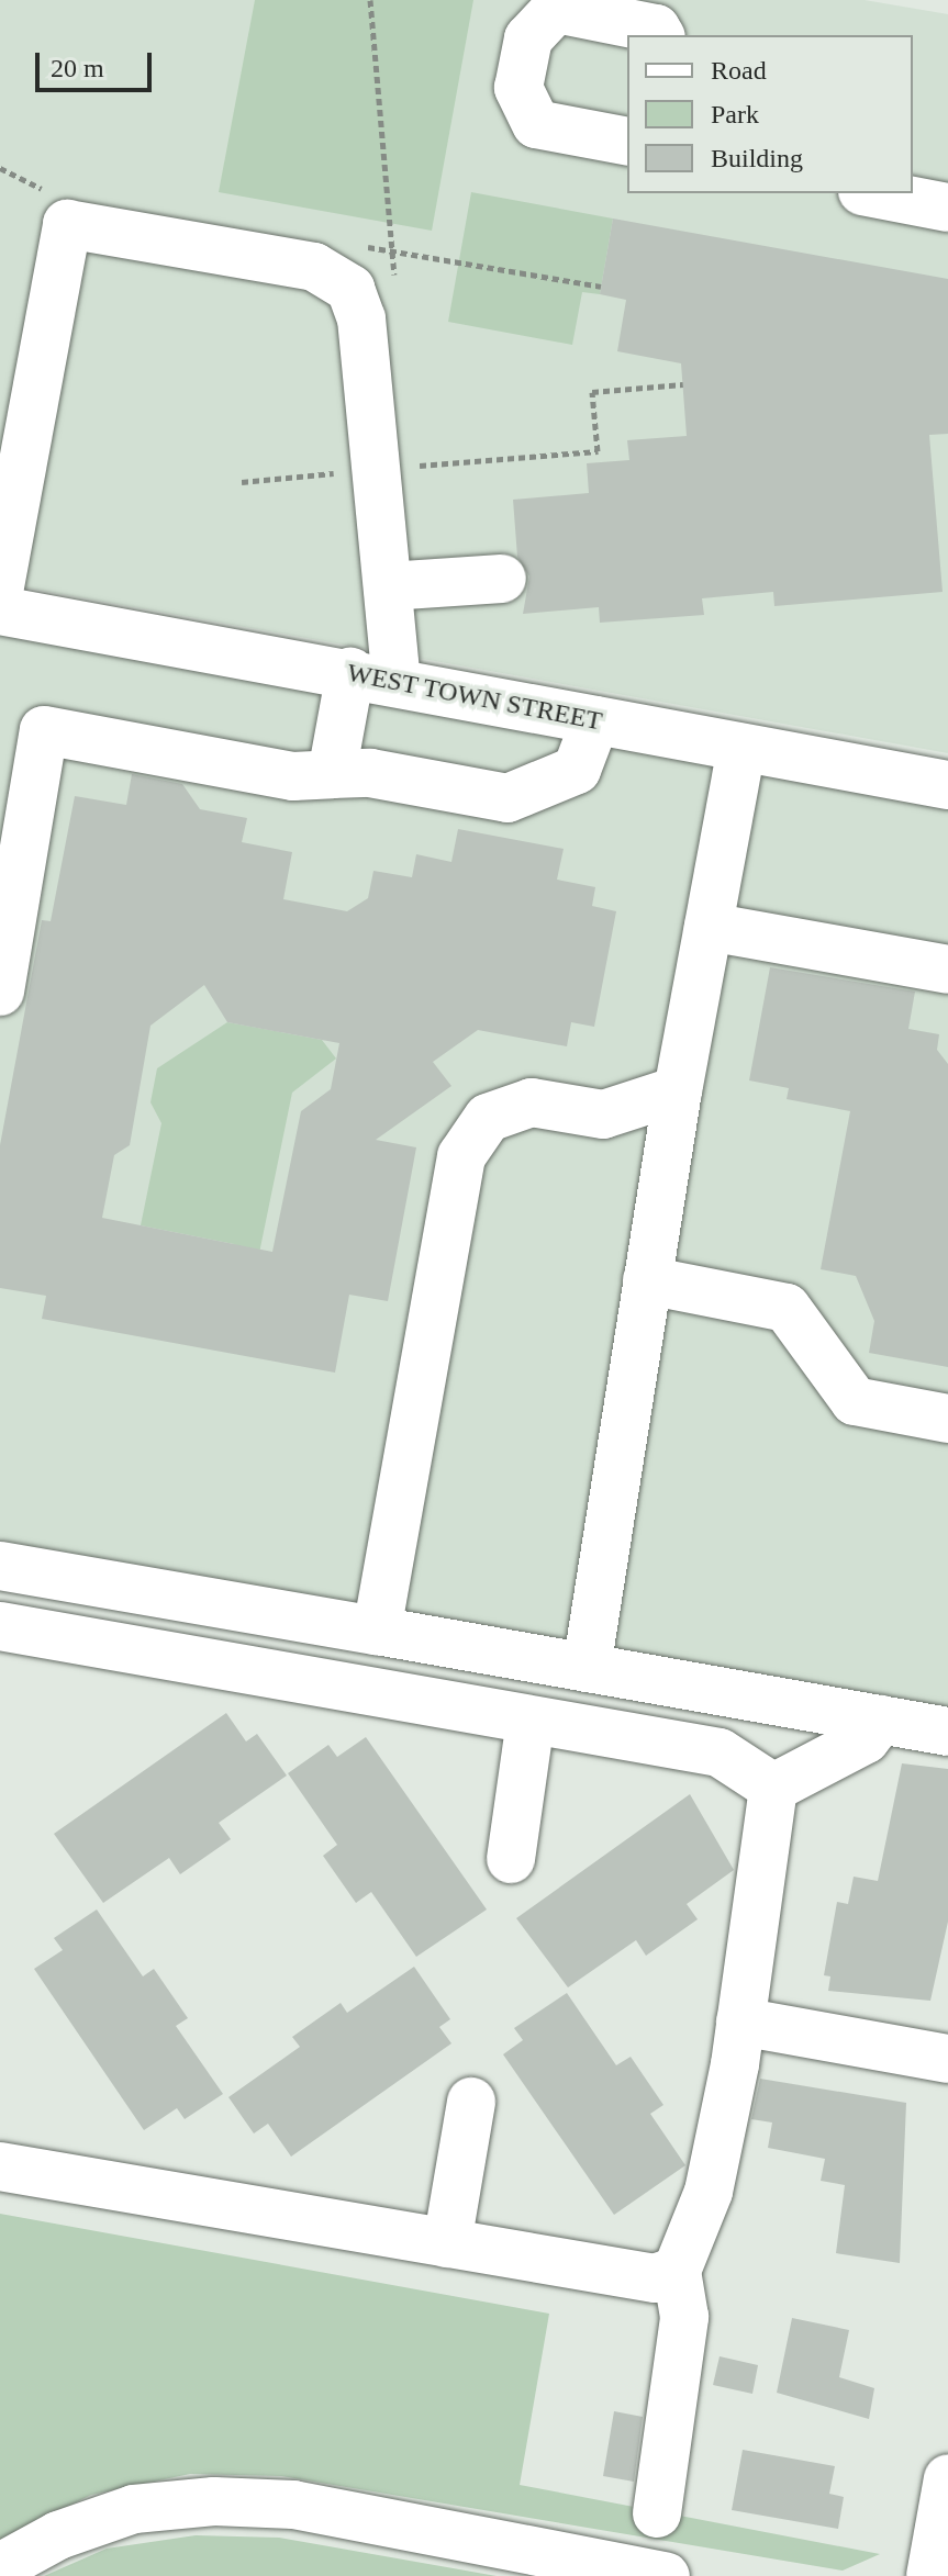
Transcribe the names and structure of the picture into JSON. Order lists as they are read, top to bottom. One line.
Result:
{"streets":{"main road":["WEST TOWN STREET"]},"legend":["Road","Park","Building"],"scale_bar":"20 m"}
